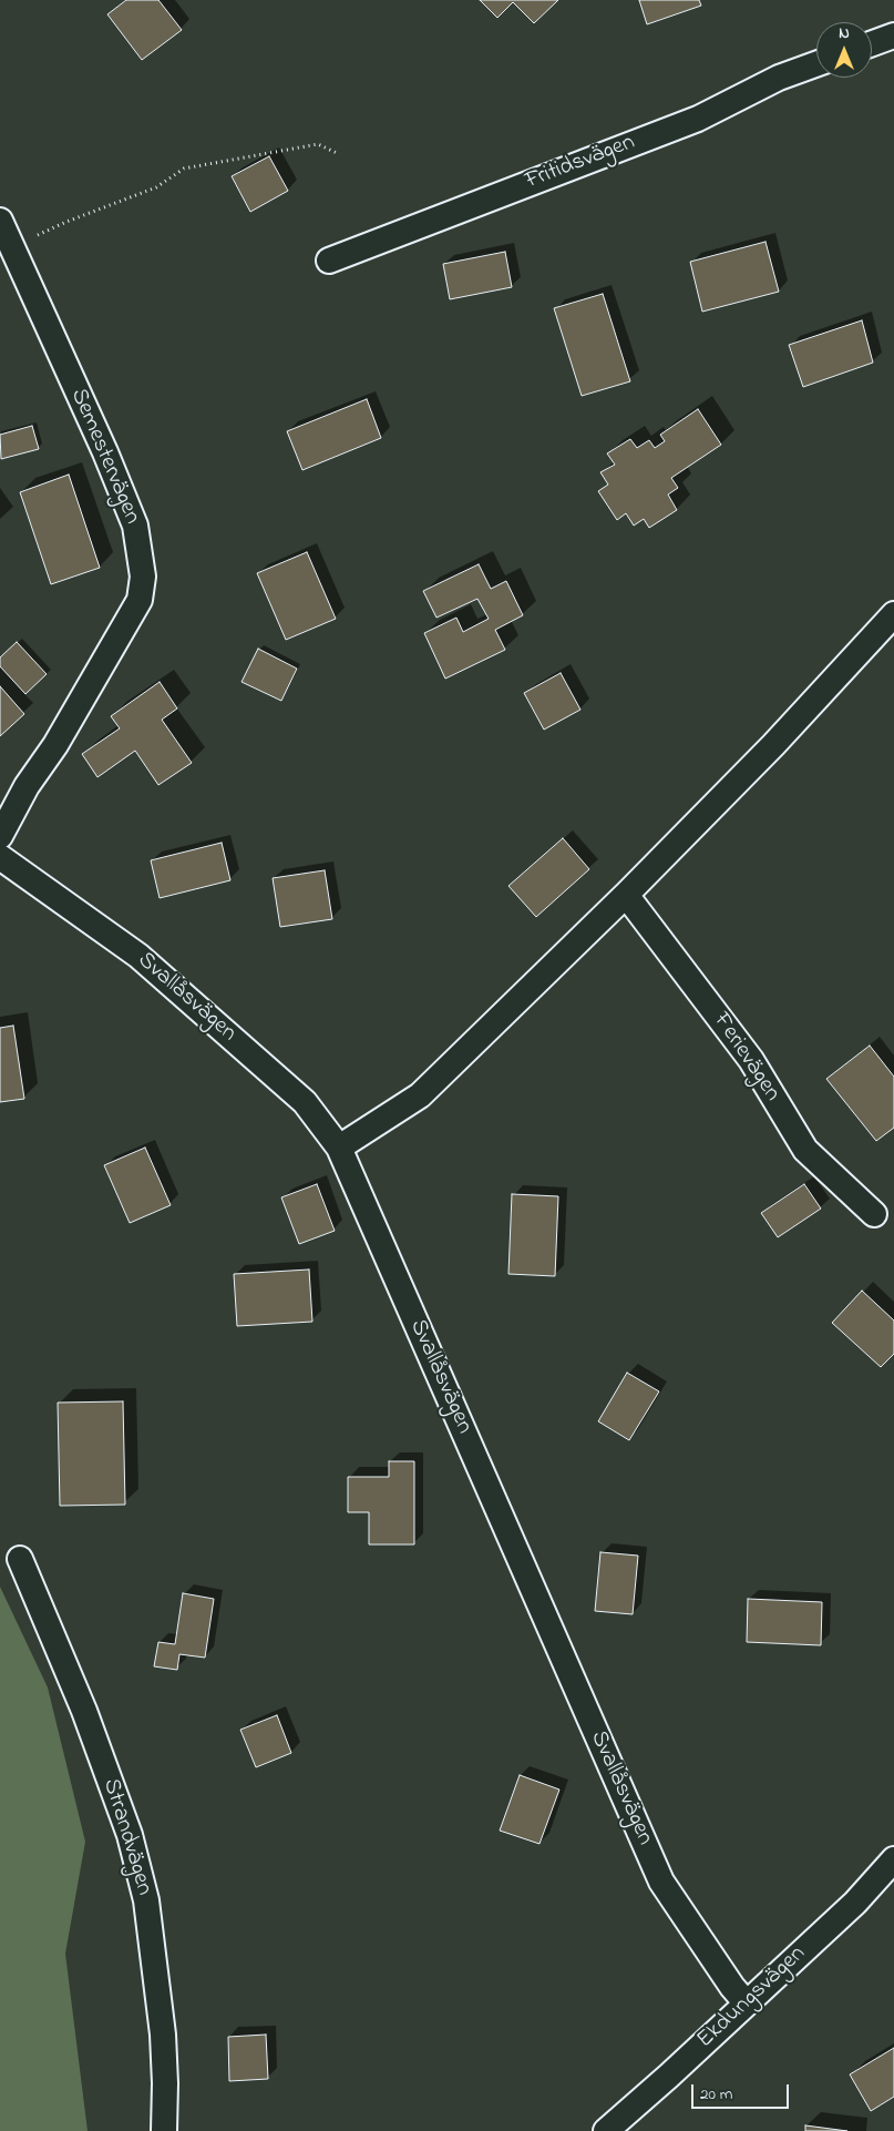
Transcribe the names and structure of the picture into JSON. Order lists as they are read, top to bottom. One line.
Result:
{"streets":{"street":["Fritidsvägen","Semestervägen","Svallåsvägen","Ferievägen","Strandvägen","Ekdungsvägen"]},"crossings":[["Svallåsvägen","Ekdungsvägen"]],"scale_bar":"20 m","north":"top"}
